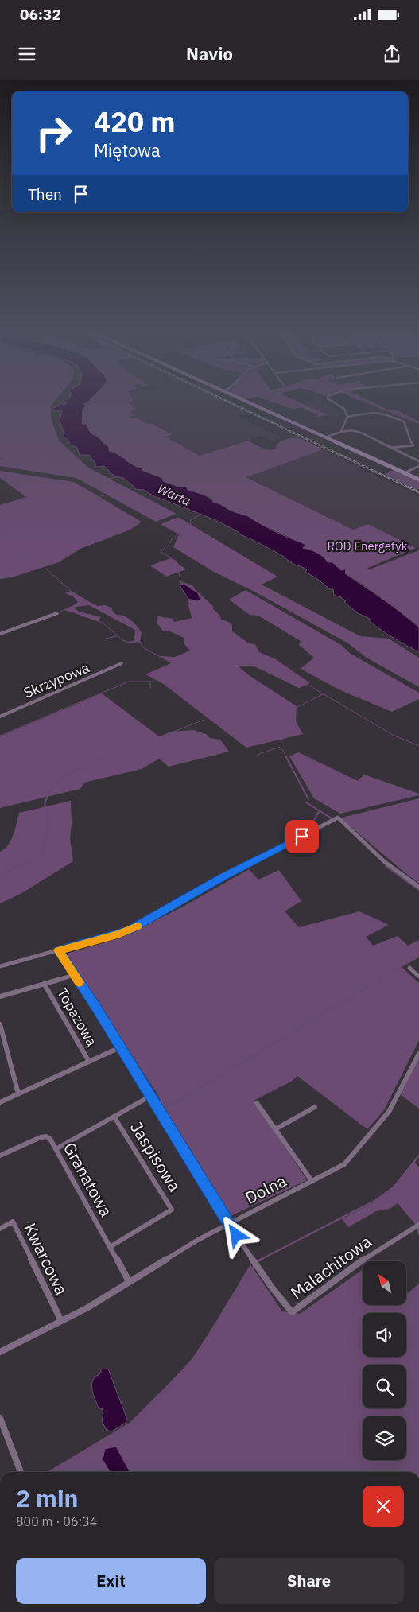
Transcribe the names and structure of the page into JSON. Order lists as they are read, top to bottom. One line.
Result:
{"streets":{"street":["Skrzypowa","Topazowa","Jaspisowa","Granatowa","Dolna","Kwarcowa","Malachitowa"]},"crossings":[["Jaspisowa","Granatowa"],["Granatowa","Dolna"],["Dolna","Kwarcowa"],["Dolna","Malachitowa"]],"water":["Warta"],"parks":["ROD Energetyk"],"north":"top left","page":{"status":"06:32","header":"Navio","turn":["420 m","Miętowa"],"then":"Then","heading":["2 min","800 m · 06:34"],"buttons":["Exit","Share"]}}
